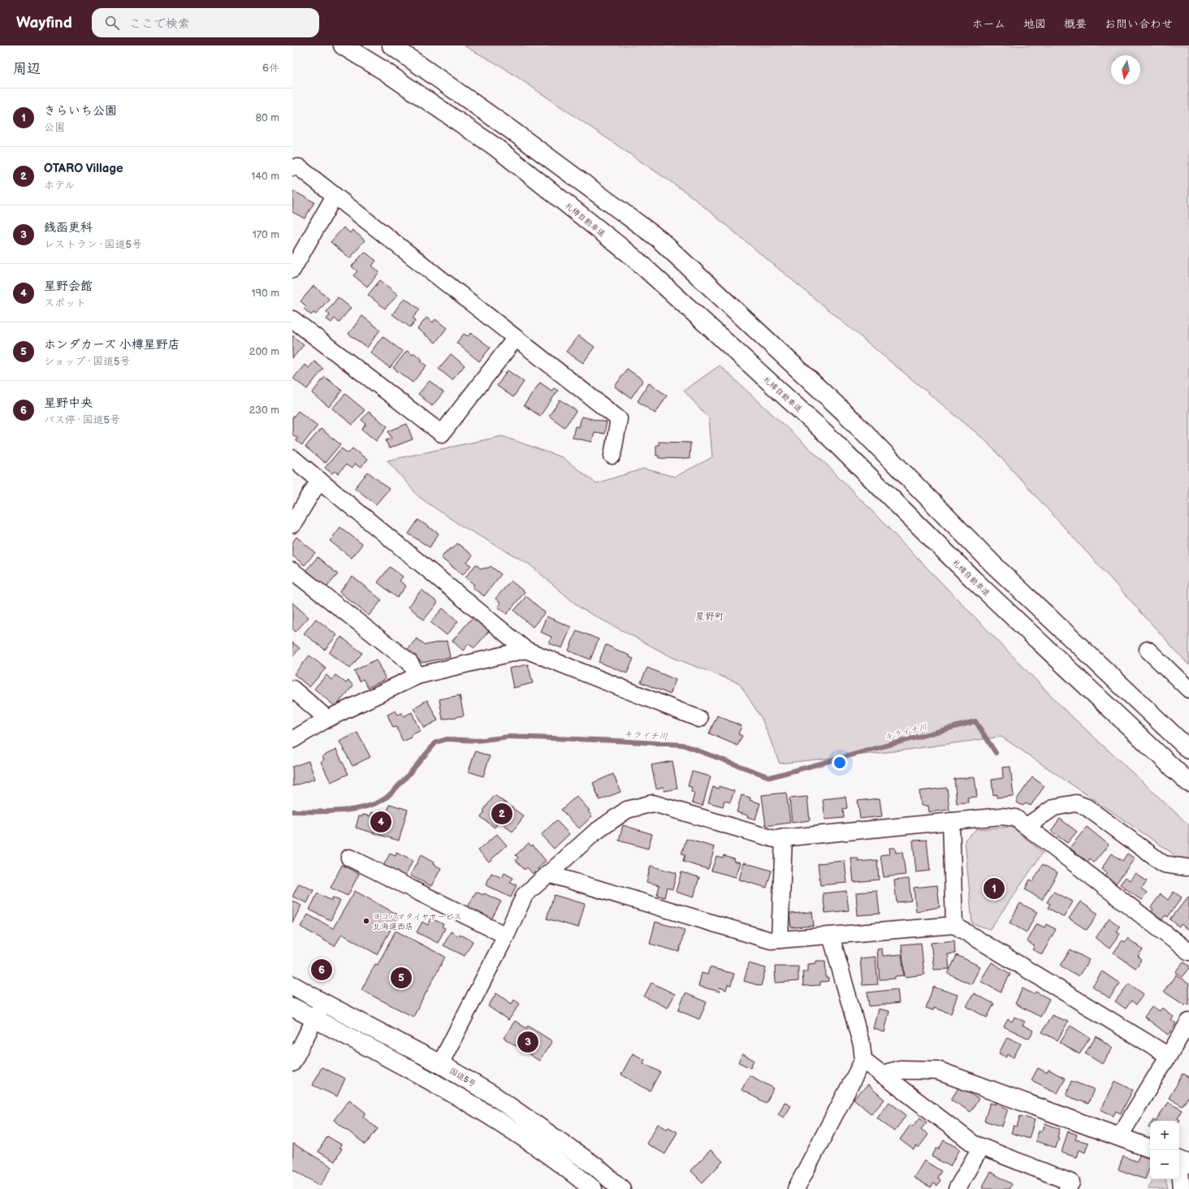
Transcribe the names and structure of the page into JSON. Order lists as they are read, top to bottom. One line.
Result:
{"streets":{"main road":["札樽自動車道","国道5号"]},"districts":["星野町"],"water":["キライチ川"],"places":["ヨコハマタイヤサービス 北海道西店"],"north":"bottom","page":{"header":"Wayfind","search":"ここで検索","nav":["ホーム","地図","概要","お問い合わせ"],"heading":["周辺","6件"],"list":[{"mark":"1","name":"きらいち公園","note":"公園","value":"80 m"},{"mark":"2","name":"OTARO Village","note":"ホテル","value":"140 m"},{"mark":"3","name":"銭函更科","note":"レストラン · 国道5号","value":"170 m"},{"mark":"4","name":"星野会館","note":"スポット","value":"190 m"},{"mark":"5","name":"ホンダカーズ 小樽星野店","note":"ショップ · 国道5号","value":"200 m"},{"mark":"6","name":"星野中央","note":"バス停 · 国道5号","value":"230 m"}],"pins":["2","4","1","6","5","3"],"map_buttons":["+","−"]}}
